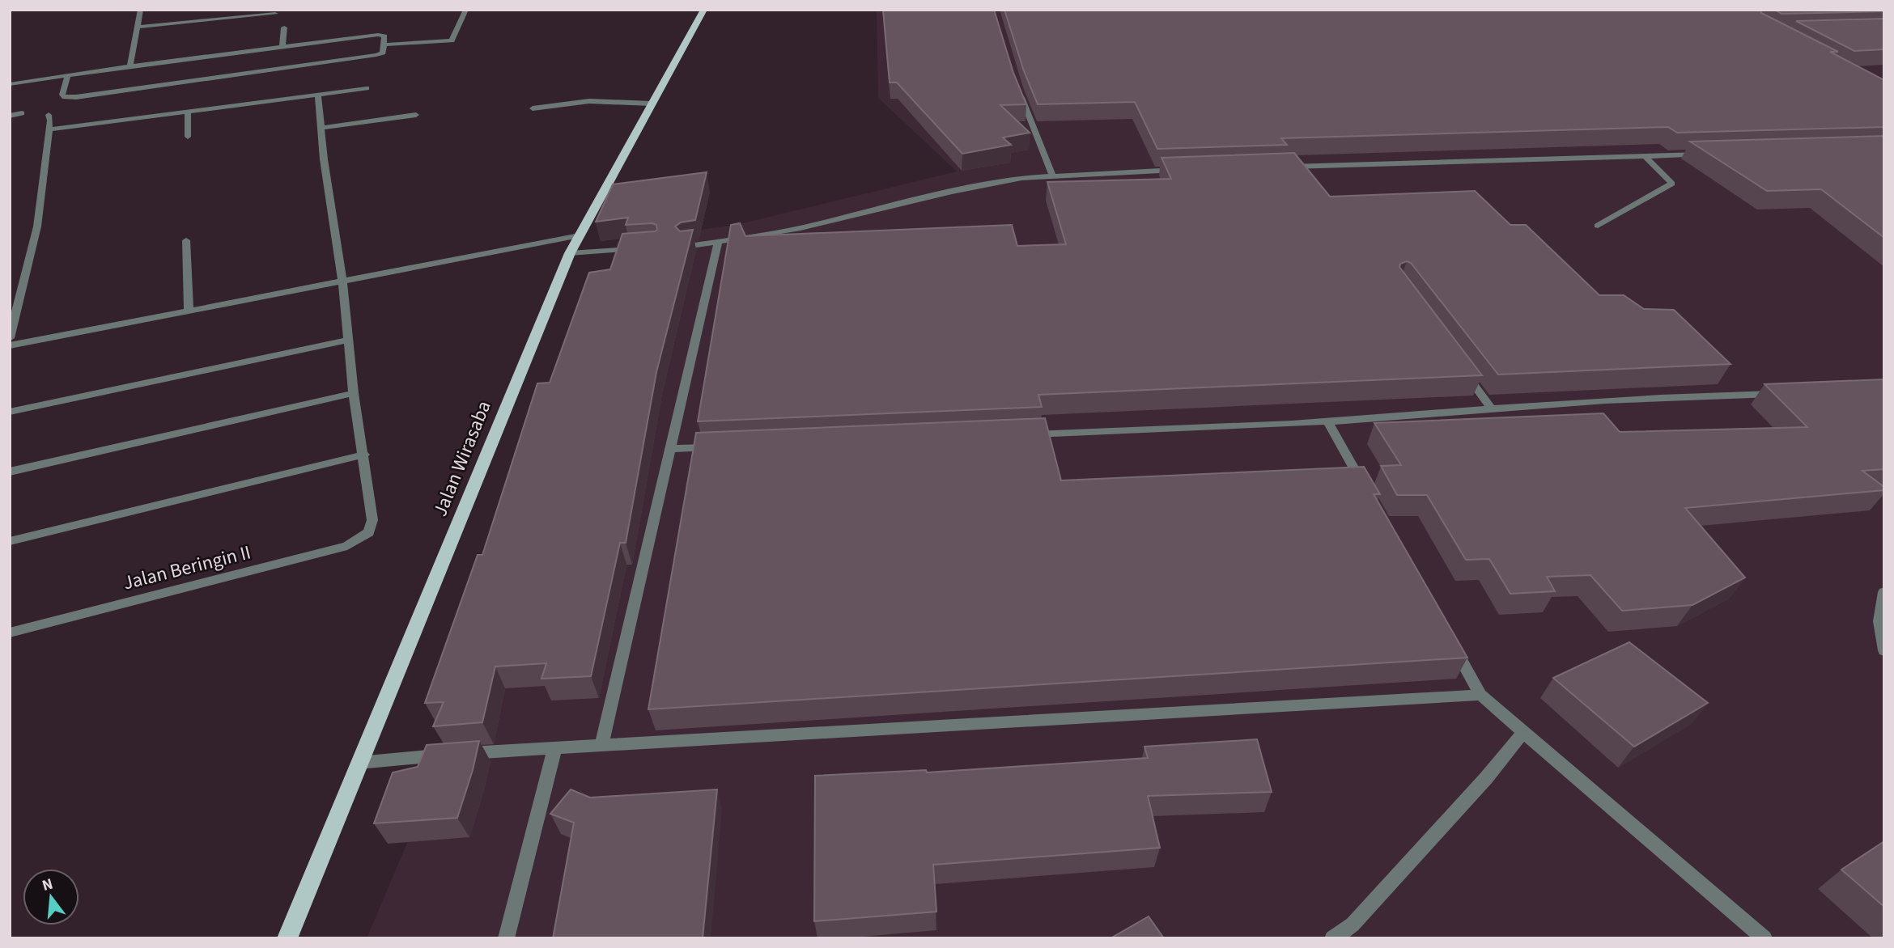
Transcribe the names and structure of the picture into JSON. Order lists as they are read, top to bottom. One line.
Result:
{"streets":{"main road":["Jalan Wirasaba"],"street":["Jalan Beringin II"]},"north":"top"}
